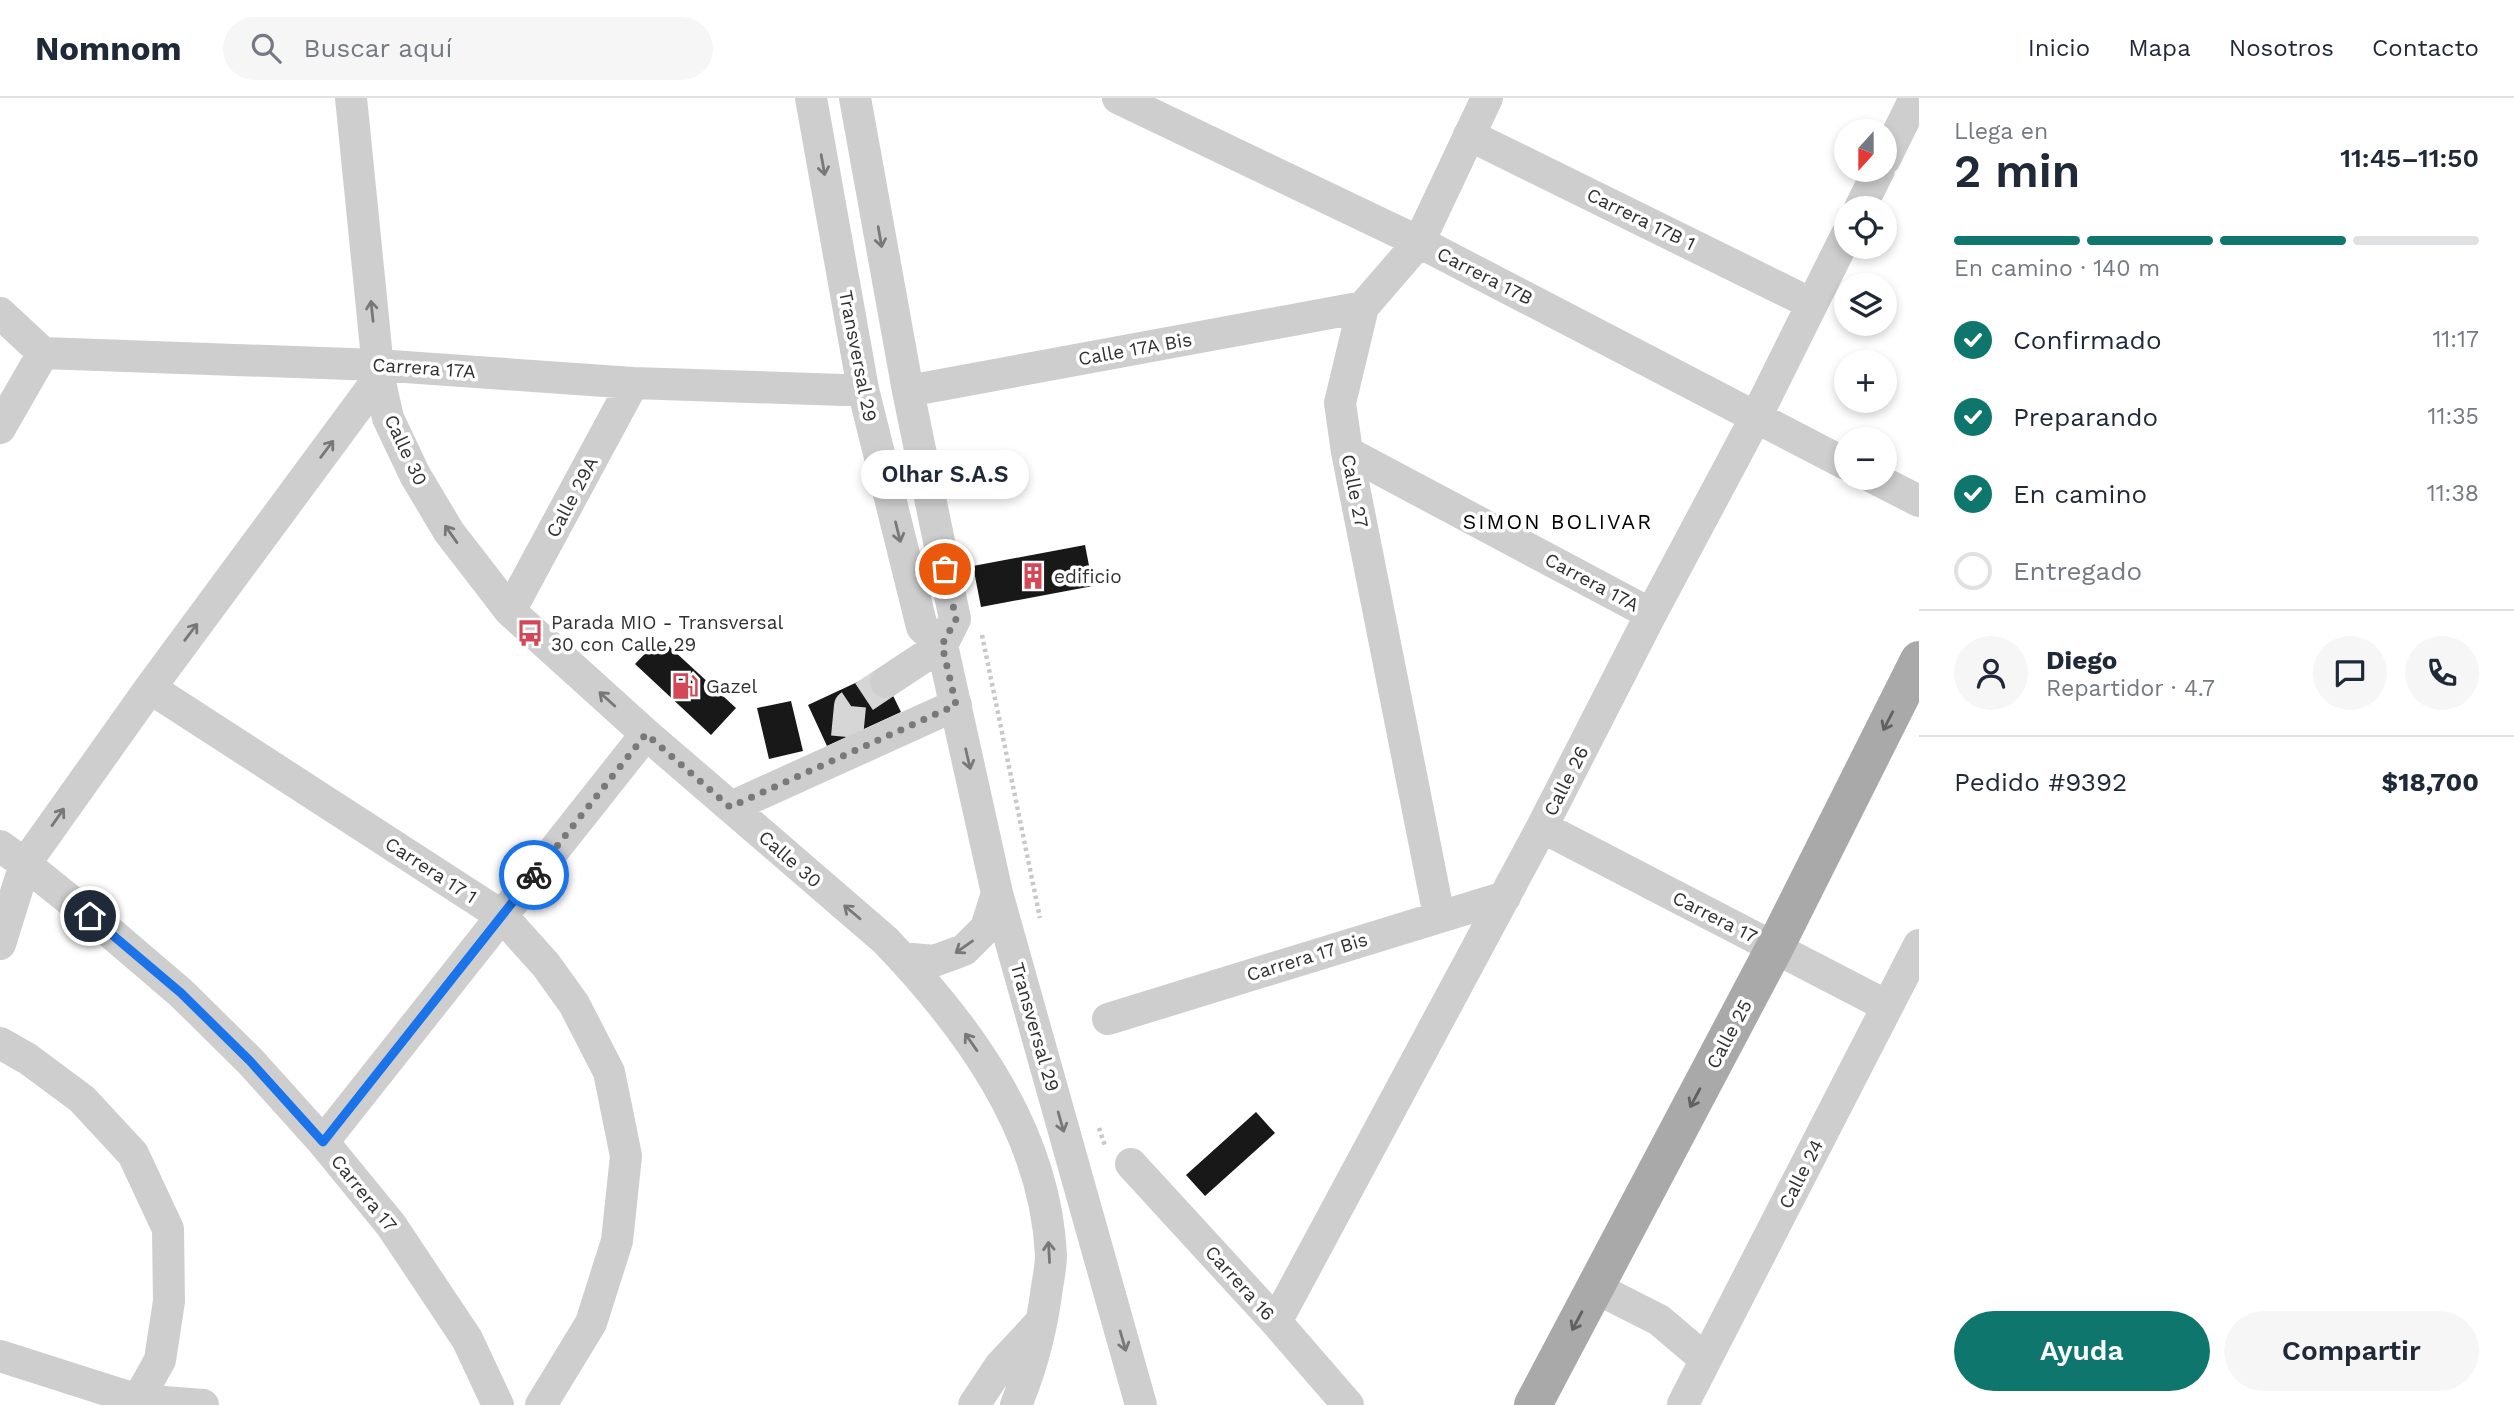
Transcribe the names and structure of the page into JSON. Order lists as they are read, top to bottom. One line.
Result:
{"streets":{"main road":["Calle 25"],"street":["Carrera 17B 1","Carrera 17B","Calle 17A Bis","Transversal 29","Carrera 17A","Calle 30","Calle 27","Calle 29A","Calle 26","Carrera 17 1","Carrera 17","Carrera 17 Bis","Calle 24","Carrera 16"]},"crossings":[["Carrera 17B 1","Calle 27"],["Carrera 17B 1","Calle 26"],["Carrera 17B","Calle 27"],["Carrera 17B","Calle 26"],["Calle 17A Bis","Calle 27"],["Transversal 29","Carrera 17A"],["Carrera 17A","Calle 30"],["Carrera 17A","Calle 27"],["Carrera 17A","Calle 29A"],["Carrera 17A","Calle 26"],["Calle 30","Calle 29A"],["Calle 30","Carrera 17 1"],["Calle 30","Carrera 17"],["Calle 27","Carrera 17 Bis"],["Calle 26","Carrera 17"],["Calle 26","Carrera 17 Bis"],["Calle 26","Carrera 16"],["Carrera 17","Calle 25"],["Carrera 17","Calle 24"]],"one_way":["Calle 30","Calle 25"],"districts":["SIMON BOLIVAR"],"places":{"other":["Olhar S.A.S"],"building":["edificio"],"bus stop":["Parada MIO - Transversal 30 con Calle 29"],"fuel station":["Gazel"]},"north":"bottom","page":{"header":"Nomnom","search":"Buscar aquí","nav":["Inicio","Mapa","Nosotros","Contacto"],"heading":["2 min","Llega en","11:45–11:50"],"panel":["Diego","Repartidor · 4.7","Pedido #9392","$18,700"],"map_buttons":["+","−"],"bar":"En camino · 140 m","list":[["Confirmado","11:17"],["Preparando","11:35"],["En camino","11:38"],"Entregado"],"bubble":"Olhar S.A.S","buttons":["Ayuda","Compartir"]}}
